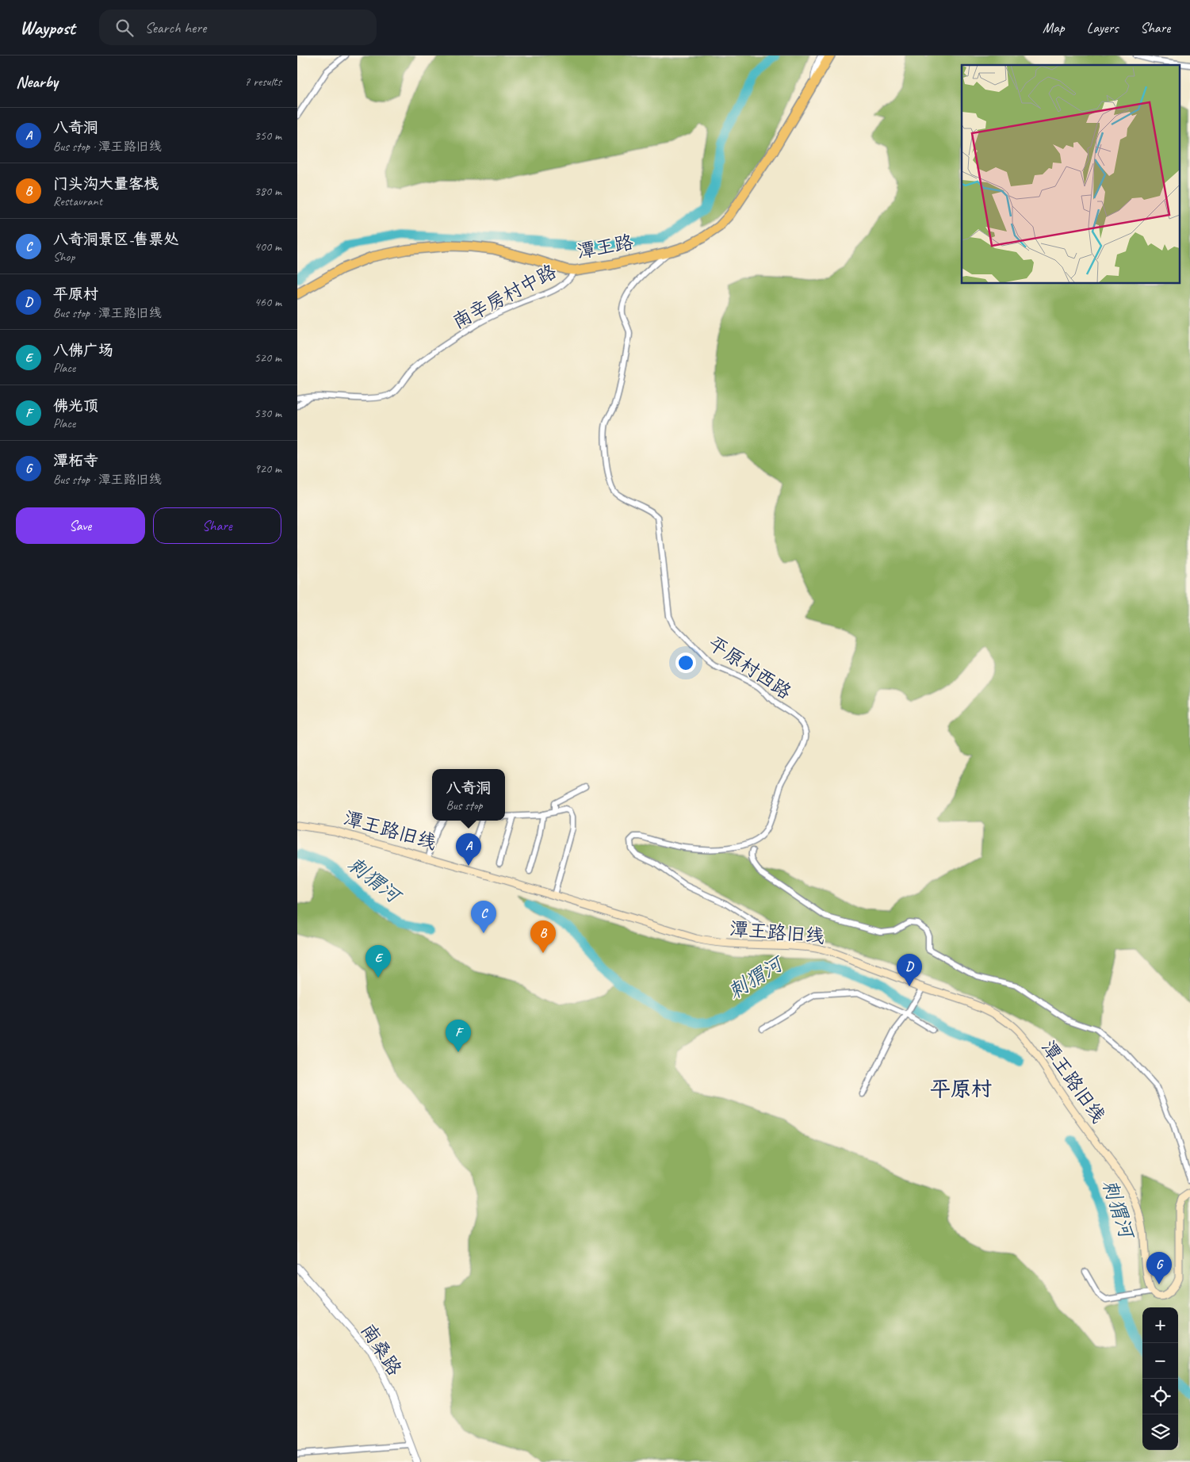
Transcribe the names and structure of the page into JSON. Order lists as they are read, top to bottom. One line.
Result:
{"streets":{"highway":["潭王路"],"main road":["潭王路旧线"],"street":["南辛房村中路","平原村西路","南桑路"]},"crossings":[["潭王路","南辛房村中路"],["潭王路","平原村西路"],["平原村西路","潭王路旧线"]],"districts":["平原村"],"water":["刺猬河"],"page":{"header":"Waypost","search":"Search here","nav":["Map","Layers","Share"],"heading":["Nearby","7 results"],"list":[{"mark":"A","name":"八奇洞","note":"Bus stop · 潭王路旧线","value":"350 m"},{"mark":"B","name":"门头沟大量客栈","note":"Restaurant","value":"380 m"},{"mark":"C","name":"八奇洞景区-售票处","note":"Shop","value":"400 m"},{"mark":"D","name":"平原村","note":"Bus stop · 潭王路旧线","value":"460 m"},{"mark":"E","name":"八佛广场","note":"Place","value":"520 m"},{"mark":"F","name":"佛光顶","note":"Place","value":"530 m"},{"mark":"G","name":"潭柘寺","note":"Bus stop · 潭王路旧线","value":"920 m"}],"buttons":["Save","Share"],"popup":["八奇洞","Bus stop"],"pins":["A","C","B","E","D","F","G"],"map_buttons":["+","−"]}}
